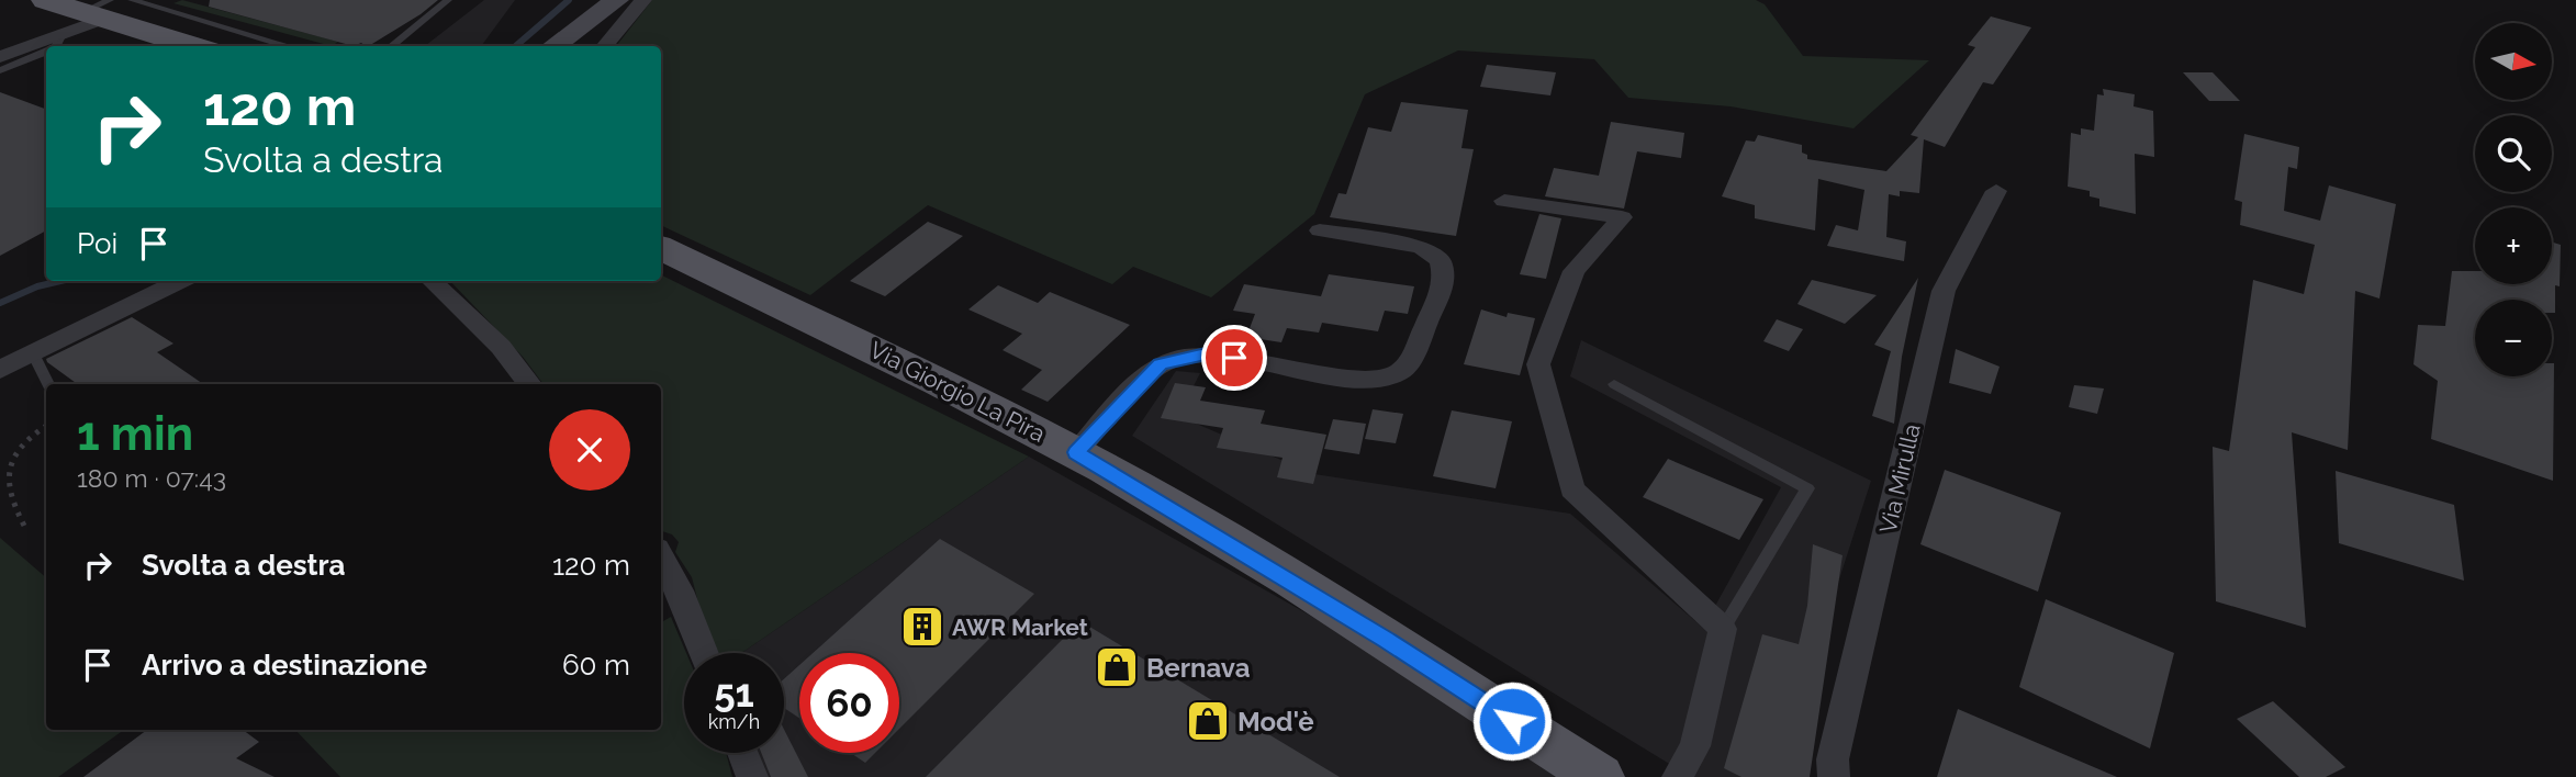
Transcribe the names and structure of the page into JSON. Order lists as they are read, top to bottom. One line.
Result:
{"streets":{"main road":["Via Giorgio La Pira"],"street":["Via Mirulla"]},"places":{"building":["AWR Market"],"shop":["Bernava","Mod'è"]},"north":"right","page":{"map_buttons":["+","−"],"turn":["120 m","Svolta a destra"],"then":"Poi","heading":["1 min","180 m · 07:43"],"list":[{"name":"Svolta a destra","value":"120 m"},{"name":"Arrivo a destinazione","value":"60 m"}],"speed":"51 km/h","limit":"60"}}
